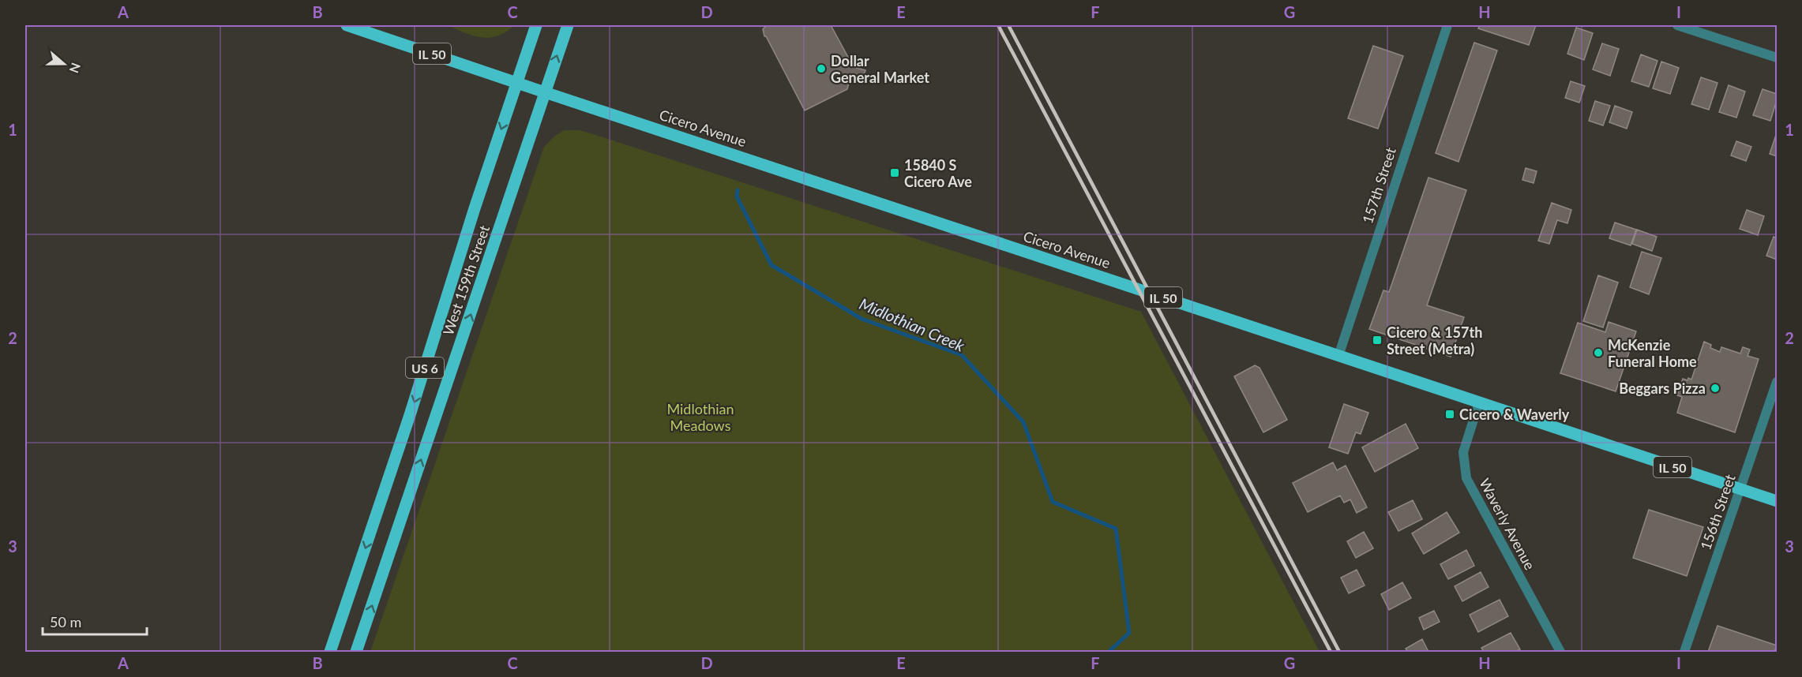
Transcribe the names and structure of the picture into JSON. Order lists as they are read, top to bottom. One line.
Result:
{"streets":{"main road":["IL 50","Cicero Avenue","West 159th Street","US 6"],"street":["157th Street","156th Street","Waverly Avenue"]},"crossings":[["Cicero Avenue","157th Street"],["Cicero Avenue","West 159th Street"],["Cicero Avenue","156th Street"],["Cicero Avenue","Waverly Avenue"]],"water":["Midlothian Creek"],"parks":["Midlothian Meadows"],"places":{"other":["Dollar General Market","McKenzie Funeral Home","Beggars Pizza"],"transit":["15840 S Cicero Ave","Cicero & 157th Street (Metra)","Cicero & Waverly"]},"scale_bar":"50 m","north":"right","grid":{"columns":["A","B","C","D","E","F","G","H","I"],"rows":["1","2","3"]}}
